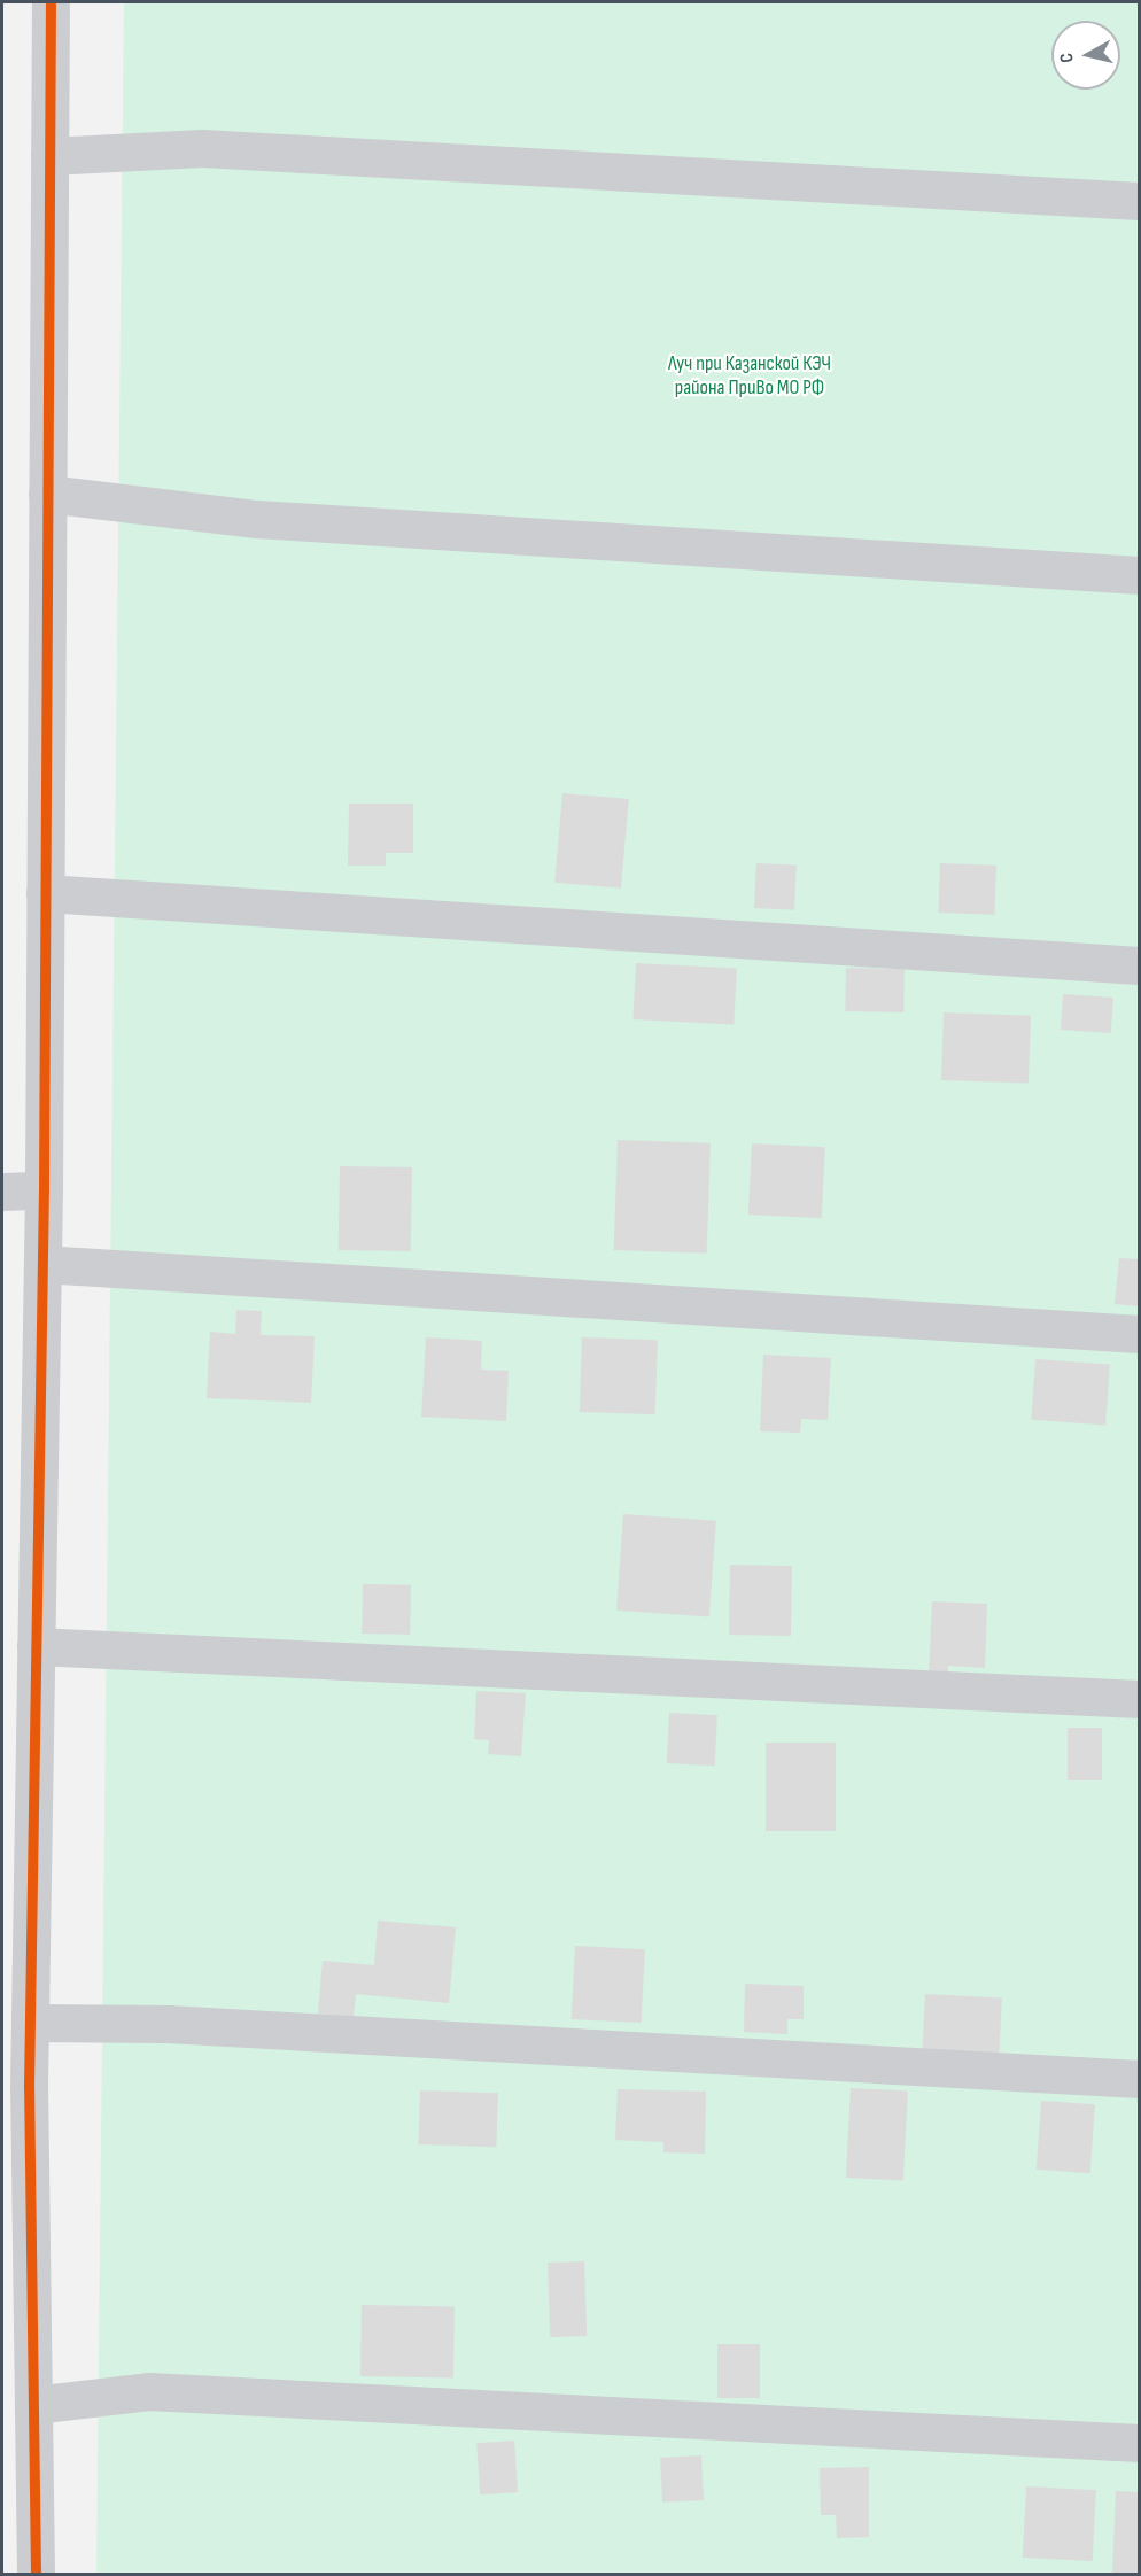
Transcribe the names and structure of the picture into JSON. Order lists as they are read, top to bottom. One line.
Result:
{"parks":["Луч при Казанской КЭЧ района ПриВо МО РФ"],"north":"left"}
